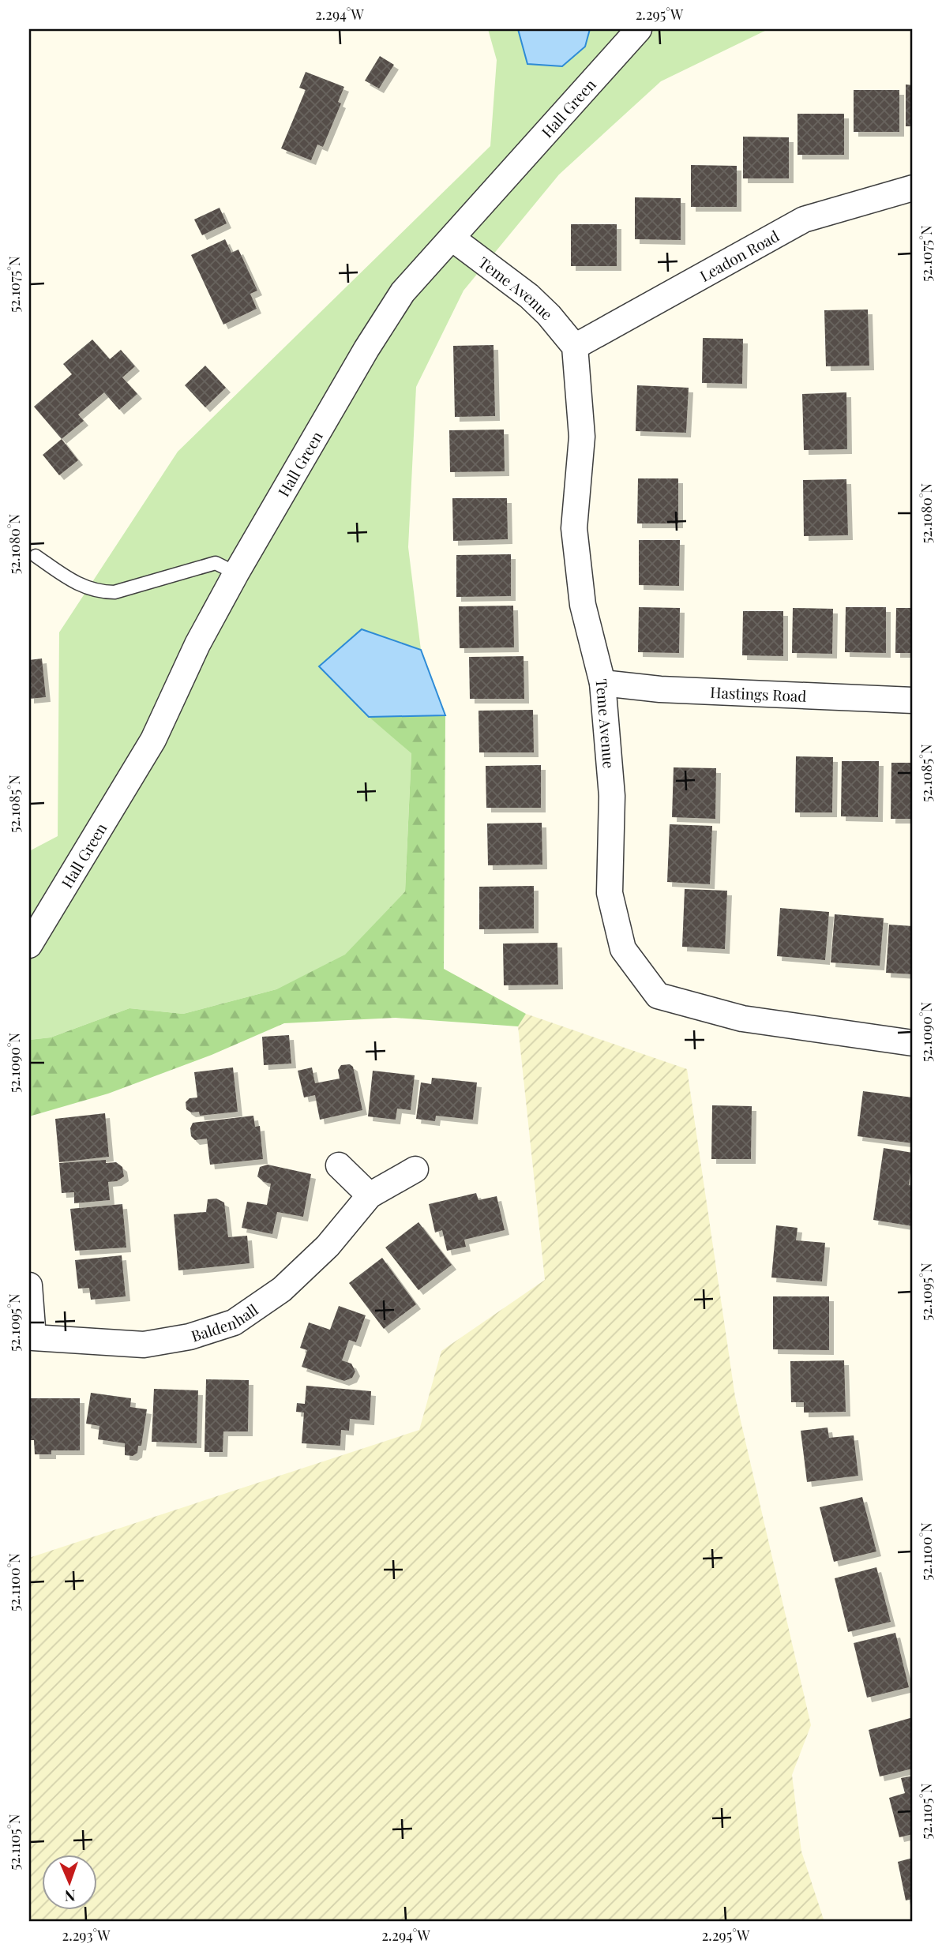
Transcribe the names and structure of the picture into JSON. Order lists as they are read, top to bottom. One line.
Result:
{"streets":{"street":["Hall Green","Leadon Road","Teme Avenue","Hastings Road","Baldenhall"]},"crossings":[["Hall Green","Teme Avenue"],["Leadon Road","Teme Avenue"],["Teme Avenue","Hastings Road"]],"north":"bottom","coordinates":["2.294°W","2.295°W","52.1075°N","52.1080°N","52.1085°N","52.1090°N","52.1095°N","52.1100°N","52.1105°N","2.293°W"]}
